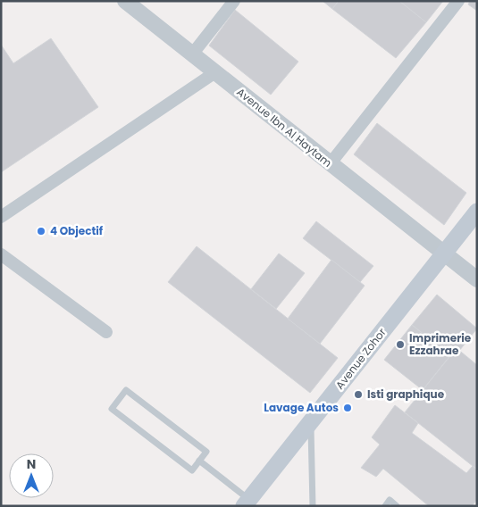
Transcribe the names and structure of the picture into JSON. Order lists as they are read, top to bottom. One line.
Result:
{"streets":{"main road":["Avenue Zohor"],"street":["Avenue Ibn Al Haytam"]},"crossings":[["Avenue Ibn Al Haytam","Avenue Zohor"]],"places":["4 Objectif","Imprimerie Ezzahrae","Isti graphique","Lavage Autos"],"north":"top"}
